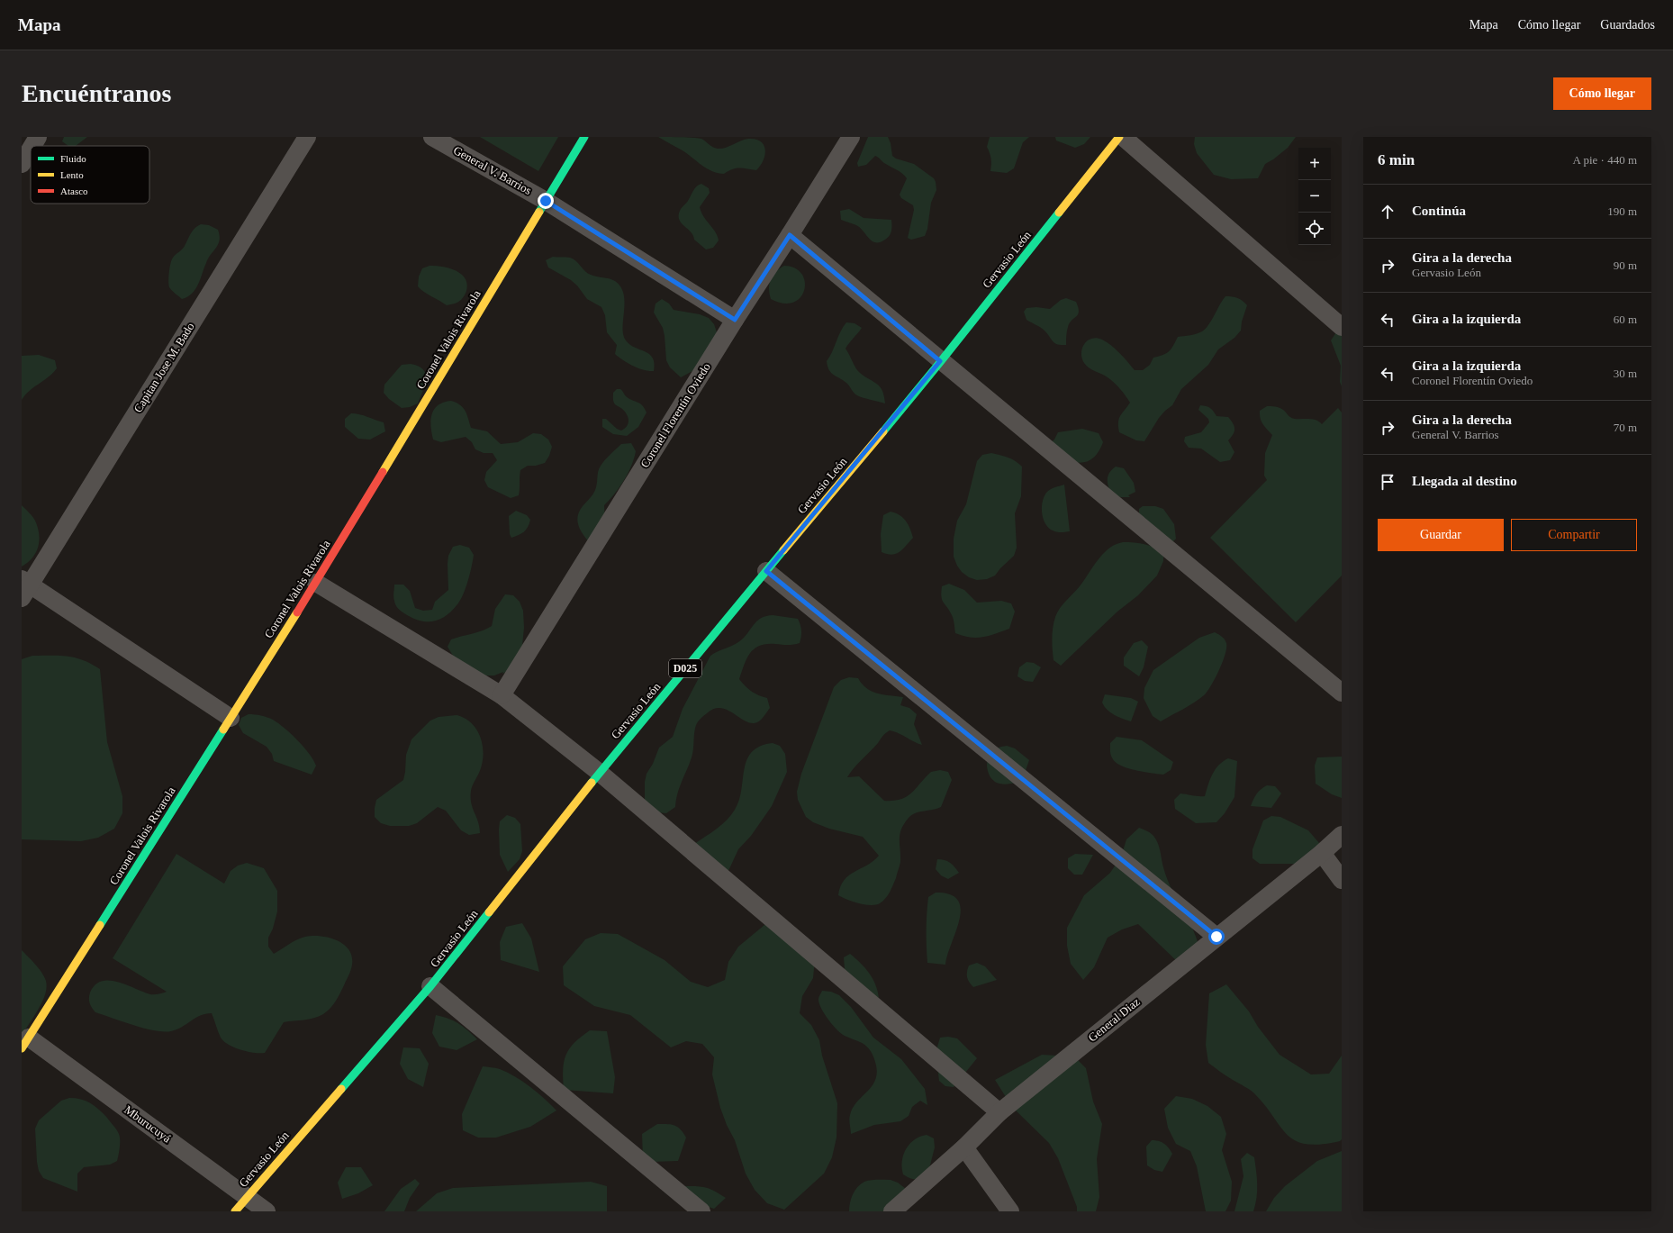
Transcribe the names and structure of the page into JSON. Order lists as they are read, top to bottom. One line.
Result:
{"streets":{"main road":["Gervasio León","Coronel Valois Rivarola","D025"],"street":["General V. Barrios","Capitan Jose M. Bado","Coronel Florentín Oviedo","General Diaz","Mburucuyá"]},"crossings":[["General V. Barrios","Coronel Valois Rivarola"],["General V. Barrios","Coronel Florentín Oviedo"],["Gervasio León","Mburucuyá"],["Coronel Valois Rivarola","Mburucuyá"]],"legend":["Fluido","Lento","Atasco"],"page":{"header":"Mapa","nav":["Mapa","Cómo llegar","Guardados"],"buttons":["Cómo llegar",["Guardar","Compartir"]],"title":"Encuéntranos","heading":["6 min","A pie · 440 m"],"map_buttons":["+","−"],"list":[["Continúa","190 m"],["Gira a la derecha","Gervasio León","90 m"],["Gira a la izquierda","60 m"],["Gira a la izquierda","Coronel Florentín Oviedo","30 m"],["Gira a la derecha","General V. Barrios","70 m"],"Llegada al destino"]}}
